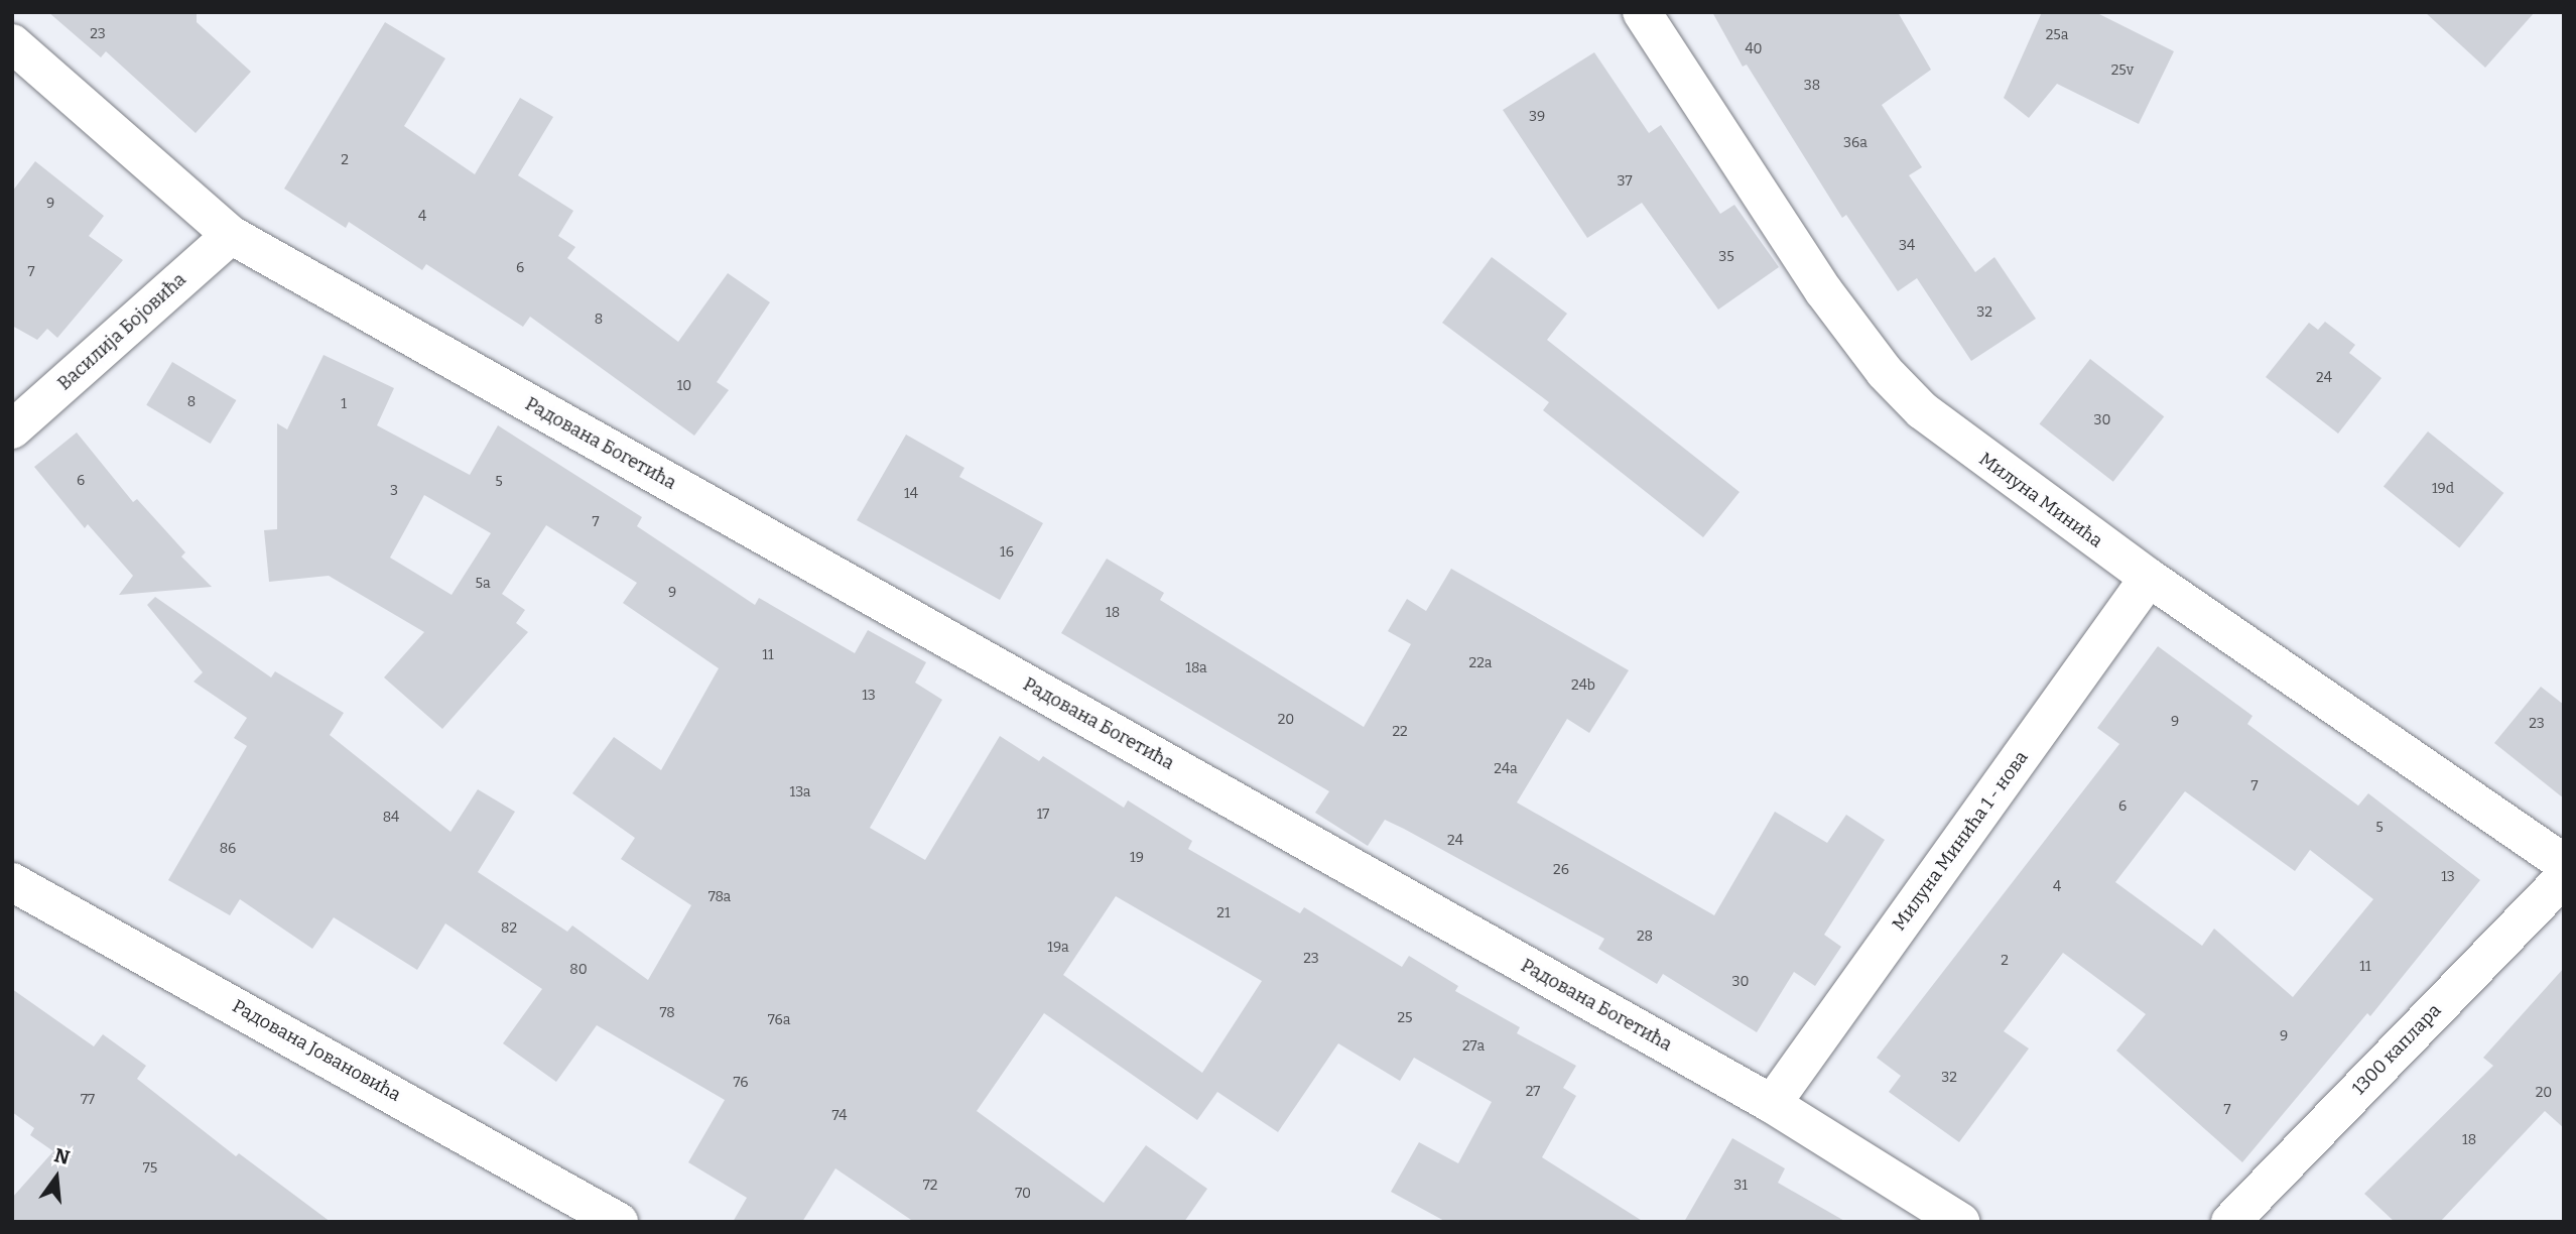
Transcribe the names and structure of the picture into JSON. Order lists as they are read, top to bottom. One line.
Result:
{"streets":{"street":["Василија Бојовића","Радована Богетића","Милуна Минића","Милуна Минића 1 - нова","1300 каплара","Радована Јовановића"]},"crossings":[["Василија Бојовића","Радована Богетића"],["Радована Богетића","Милуна Минића 1 - нова"],["Милуна Минића","Милуна Минића 1 - нова"]],"house_numbers":["23","25a","40","25v","38","39","36a","2","37","9","4","34","35","6","7","32","8","24","10","8","1","30","6","5","19d","3","14","7","16","5a","9","18","11","22a","18a","24b","13","20","9","23","22","24a","7","13a","6","17","84","5","24","86","19","26","13","4","78a","21","82","28","19a","23","2","11","80","30","78","25","76a","9","27a","32","76","27","20","77","7","74","18","75","72","31","70"],"north":"top"}
